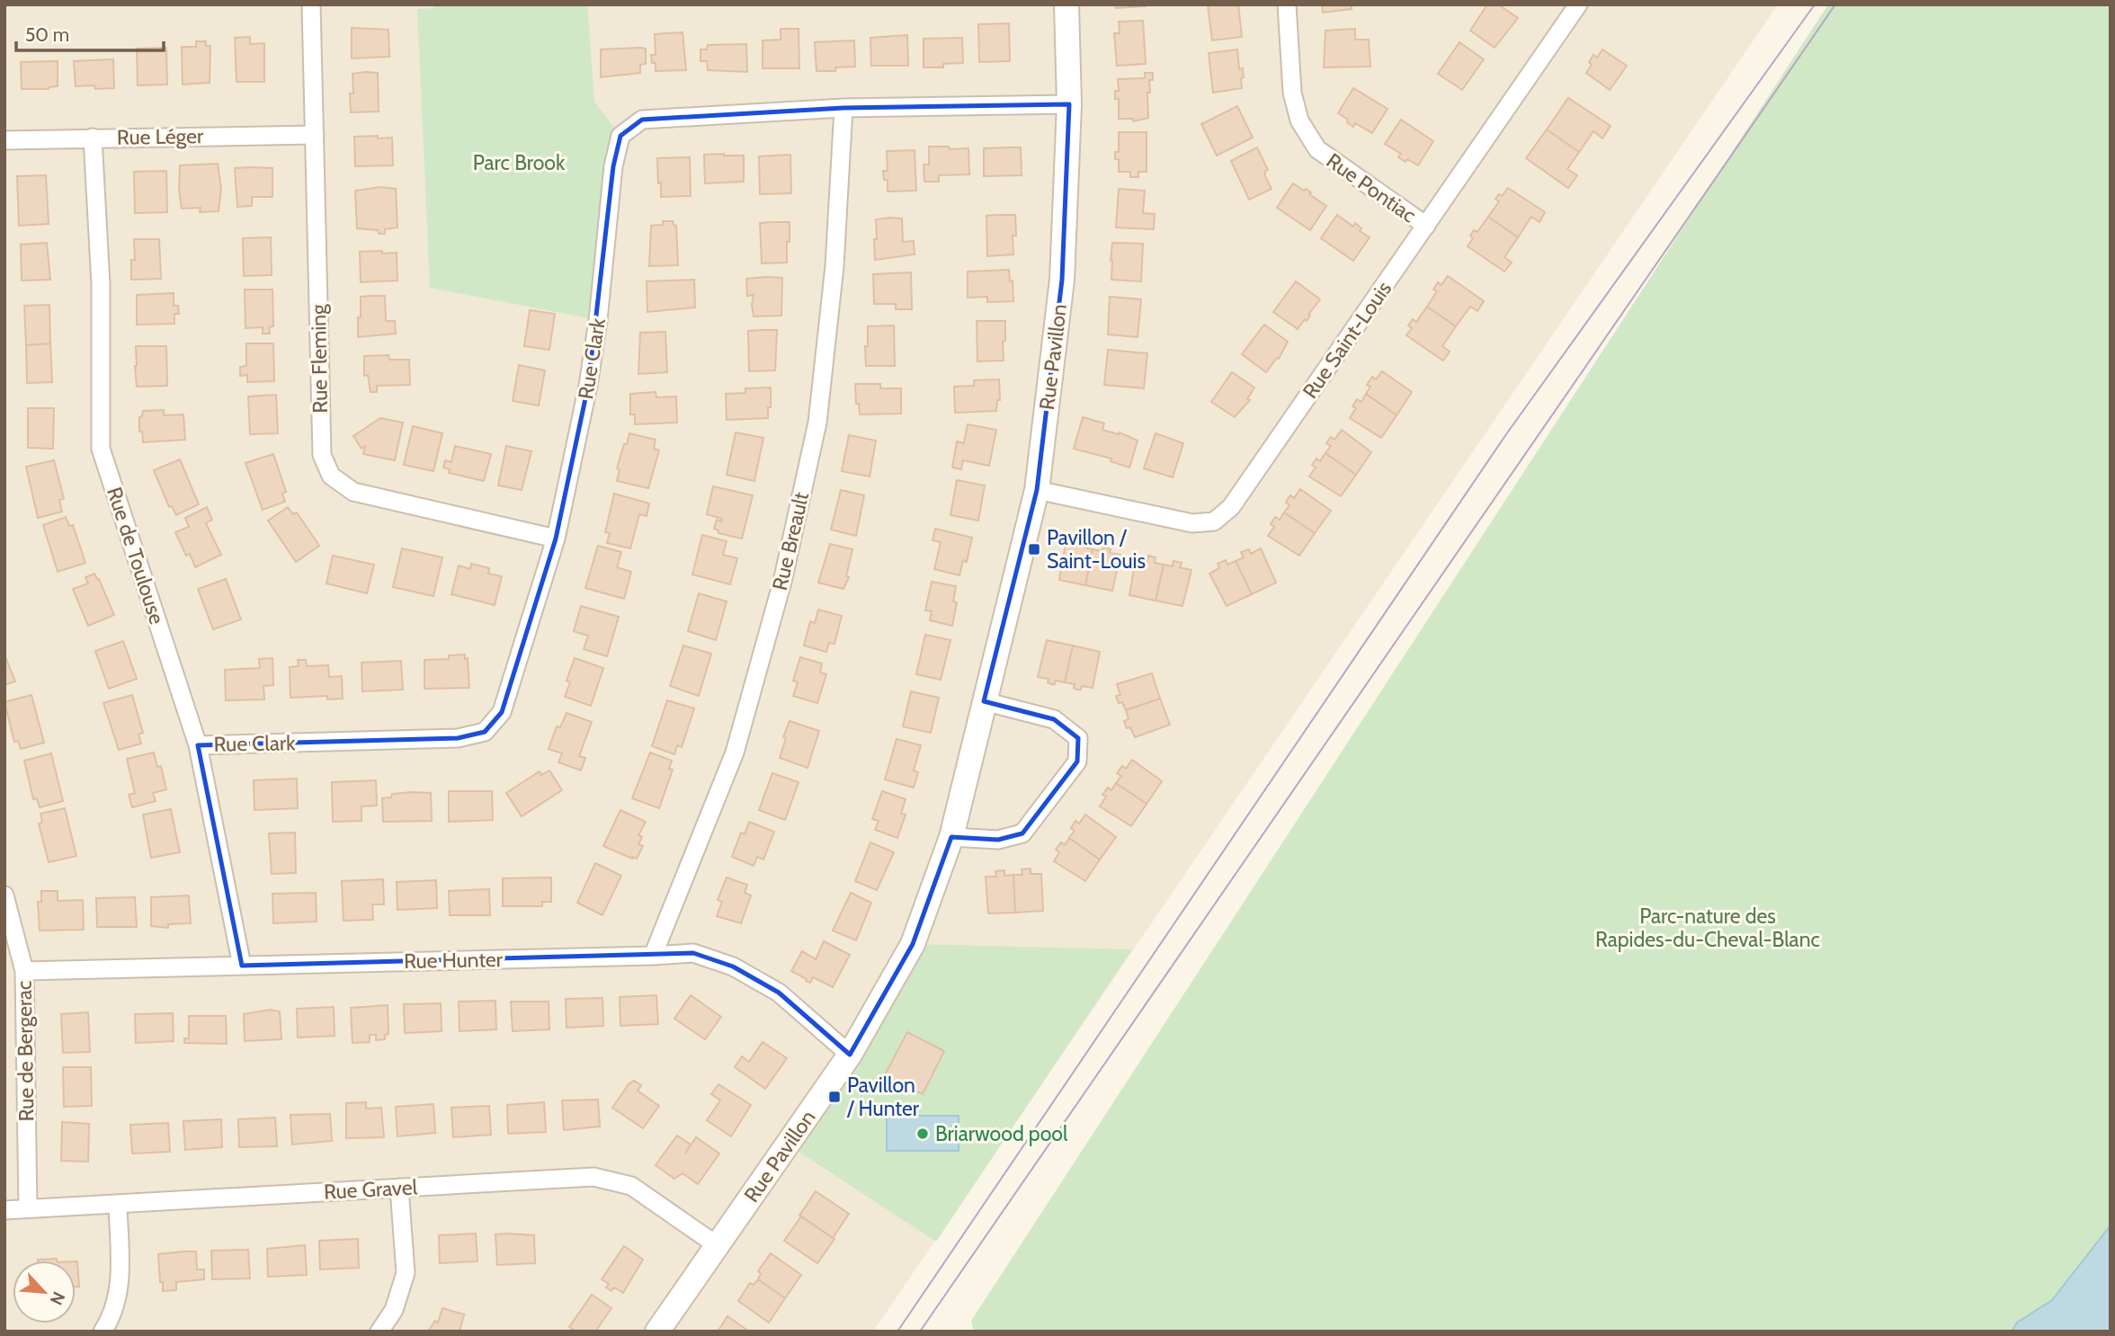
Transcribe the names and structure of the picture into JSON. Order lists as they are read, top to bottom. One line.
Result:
{"streets":{"street":["Rue Léger","Rue Pontiac","Rue Saint-Louis","Rue Pavillon","Rue Fleming","Rue Clark","Rue Breault","Rue de Toulouse","Rue Hunter","Rue de Bergerac","Rue Gravel"]},"crossings":[["Rue Léger","Rue Fleming"],["Rue Léger","Rue de Toulouse"],["Rue Pontiac","Rue Saint-Louis"],["Rue Saint-Louis","Rue Pavillon"],["Rue Pavillon","Rue Clark"],["Rue Pavillon","Rue Hunter"],["Rue Pavillon","Rue Gravel"],["Rue Fleming","Rue Clark"],["Rue Clark","Rue Breault"],["Rue Clark","Rue de Toulouse"],["Rue Breault","Rue Hunter"],["Rue de Toulouse","Rue Hunter"],["Rue Hunter","Rue de Bergerac"],["Rue de Bergerac","Rue Gravel"]],"parks":["Parc Brook","Parc-nature des Rapides-du-Cheval-Blanc"],"places":{"transit":["Pavillon / Saint-Louis","Pavillon / Hunter"],"other":["Briarwood pool"]},"scale_bar":"50 m","north":"bottom right"}
